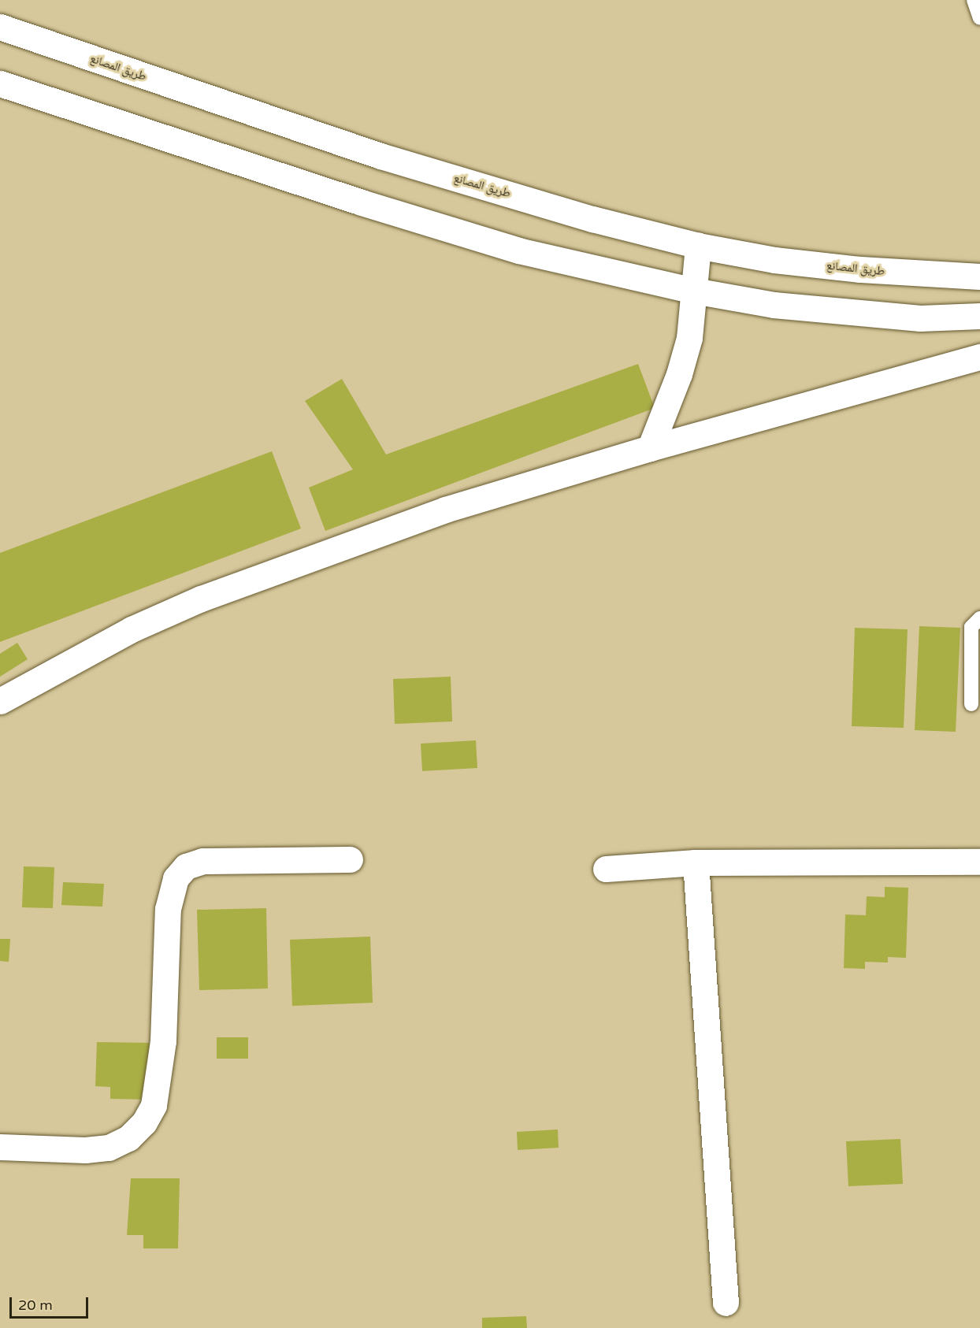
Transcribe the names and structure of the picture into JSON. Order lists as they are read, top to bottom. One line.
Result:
{"streets":{"street":["طريق المصانع"]},"scale_bar":"20 m"}
